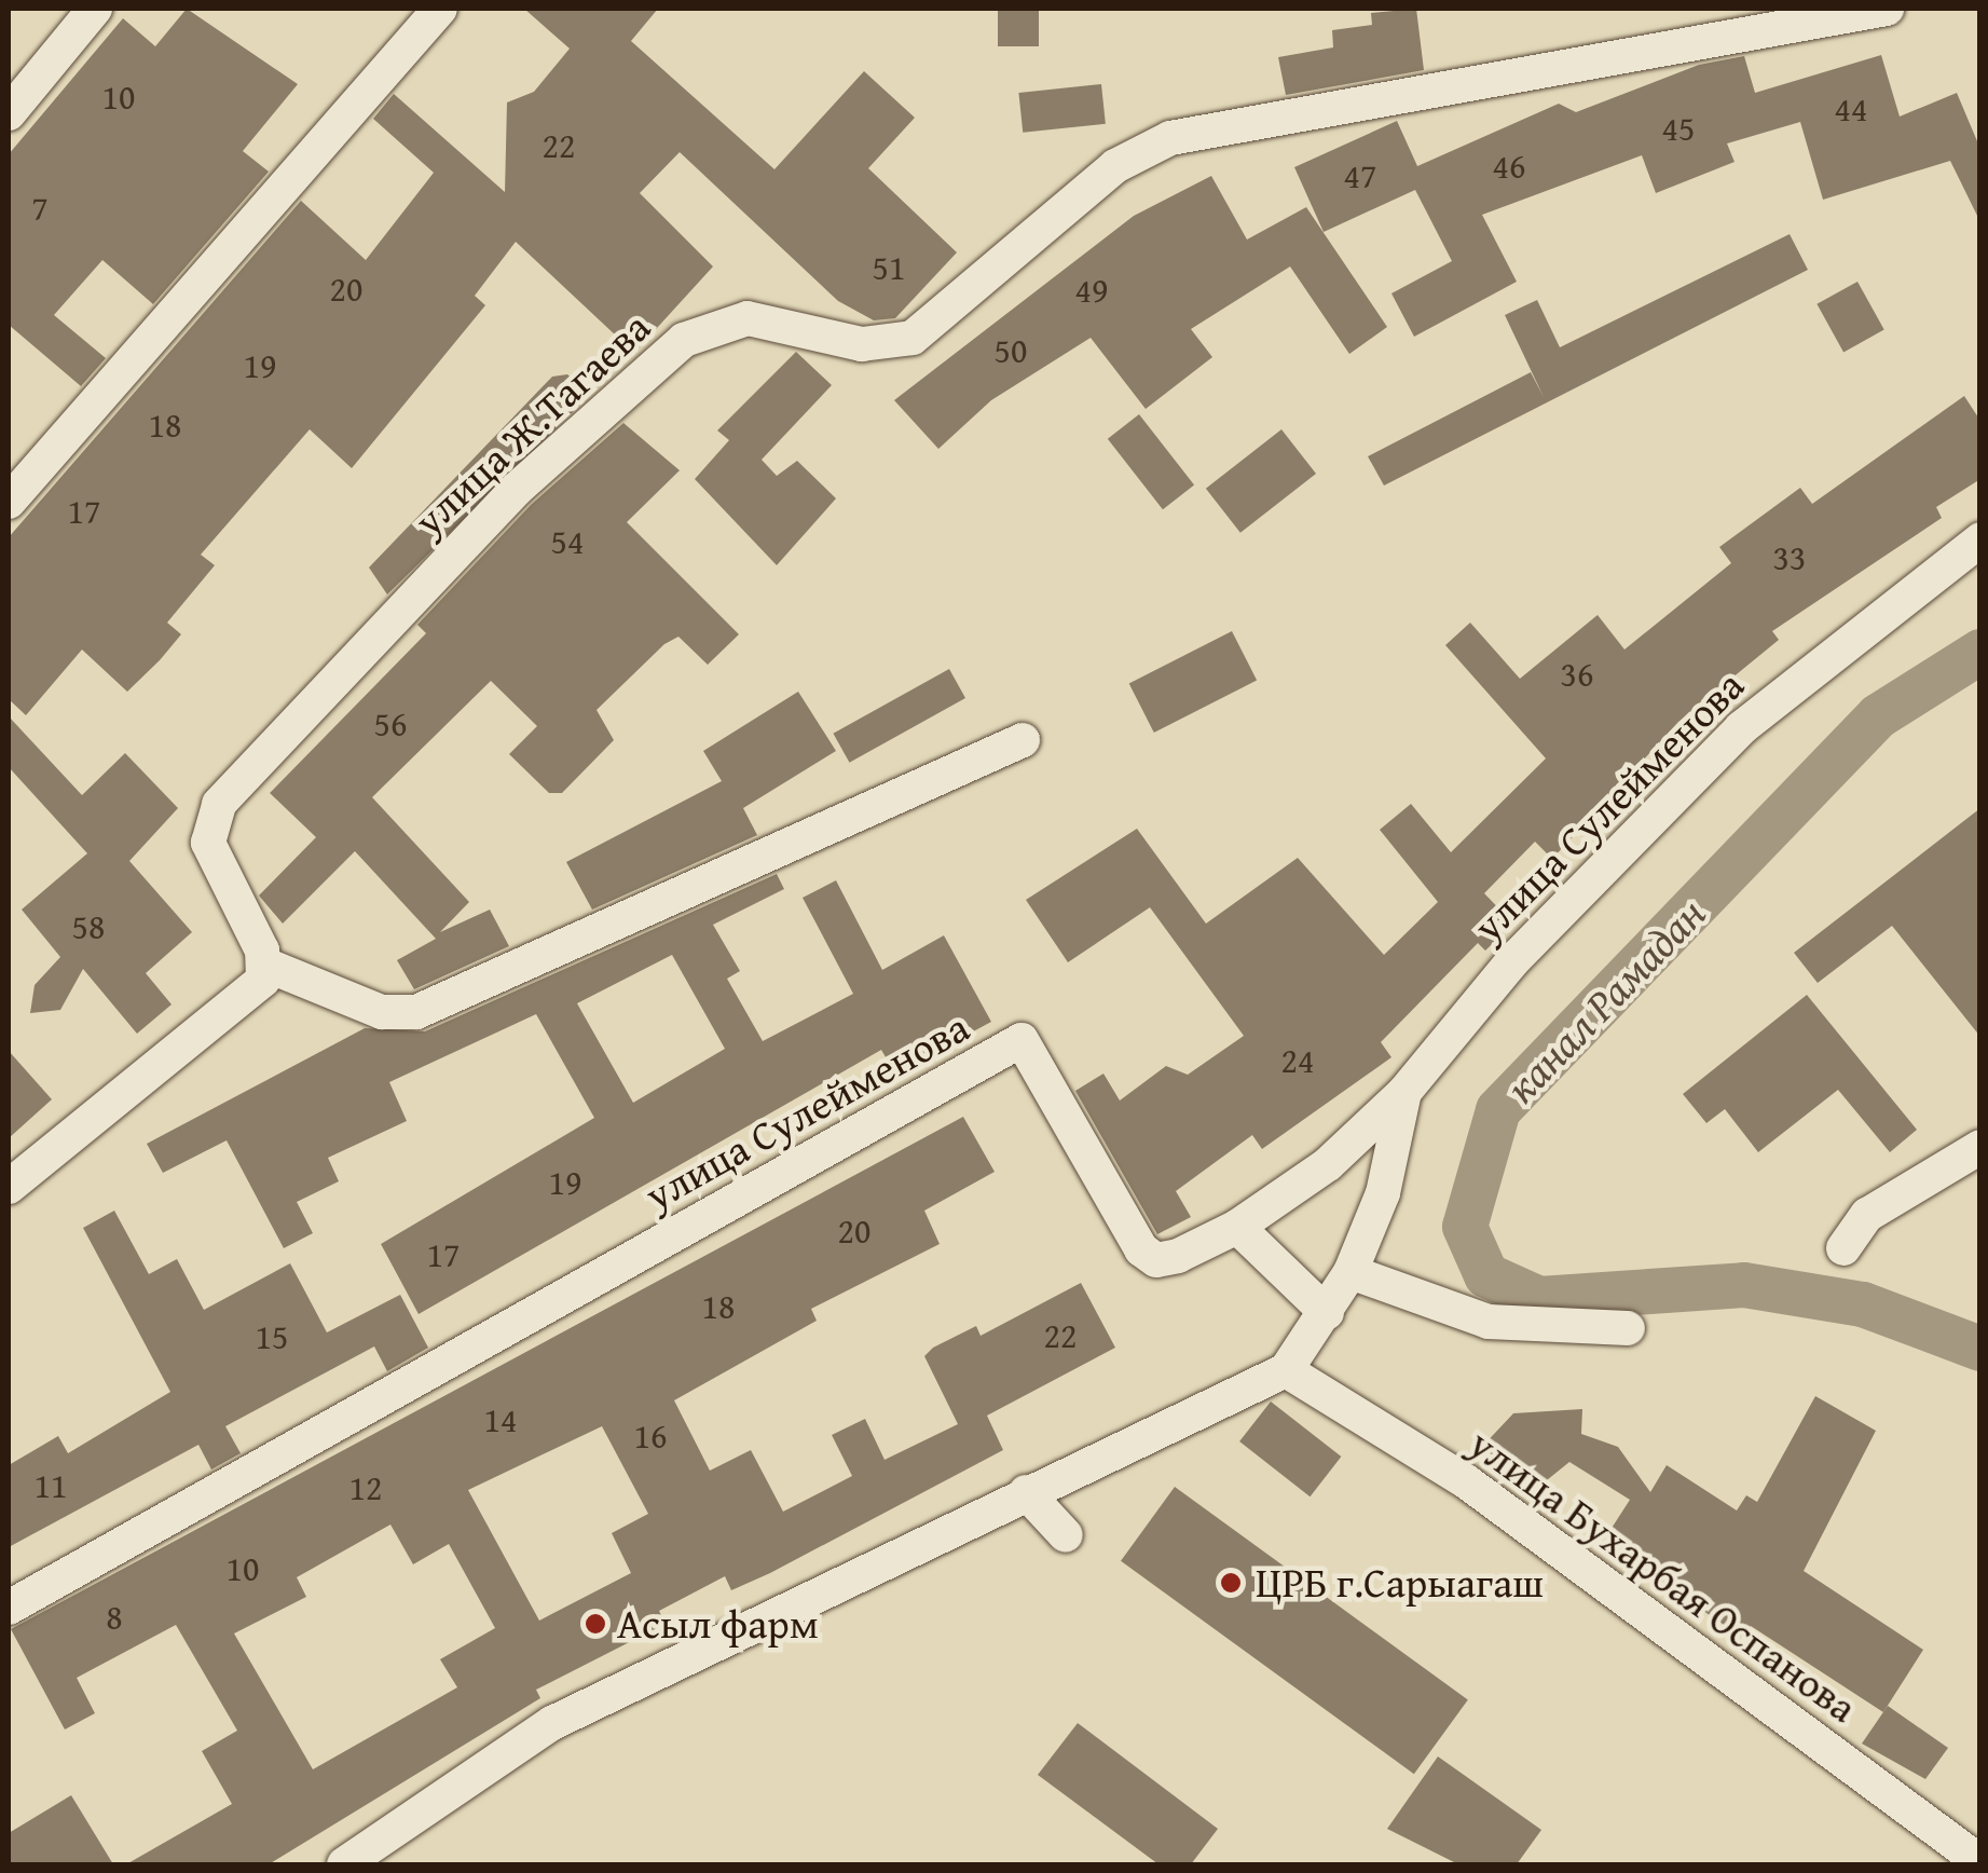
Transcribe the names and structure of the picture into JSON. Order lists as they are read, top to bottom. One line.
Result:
{"streets":{"street":["улица Ж.Тагаева","улица Сулейменова","улица Бухарбая Оспанова"]},"water":["канал Рамадан"],"places":["ЦРБ г.Сарыагаш","Асыл фарм"],"house_numbers":["10","44","45","22","46","47","7","51","20","49","50","19","18","17","54","33","36","56","58","24","19","20","17","18","22","15","14","16","11","12","10","8"]}
